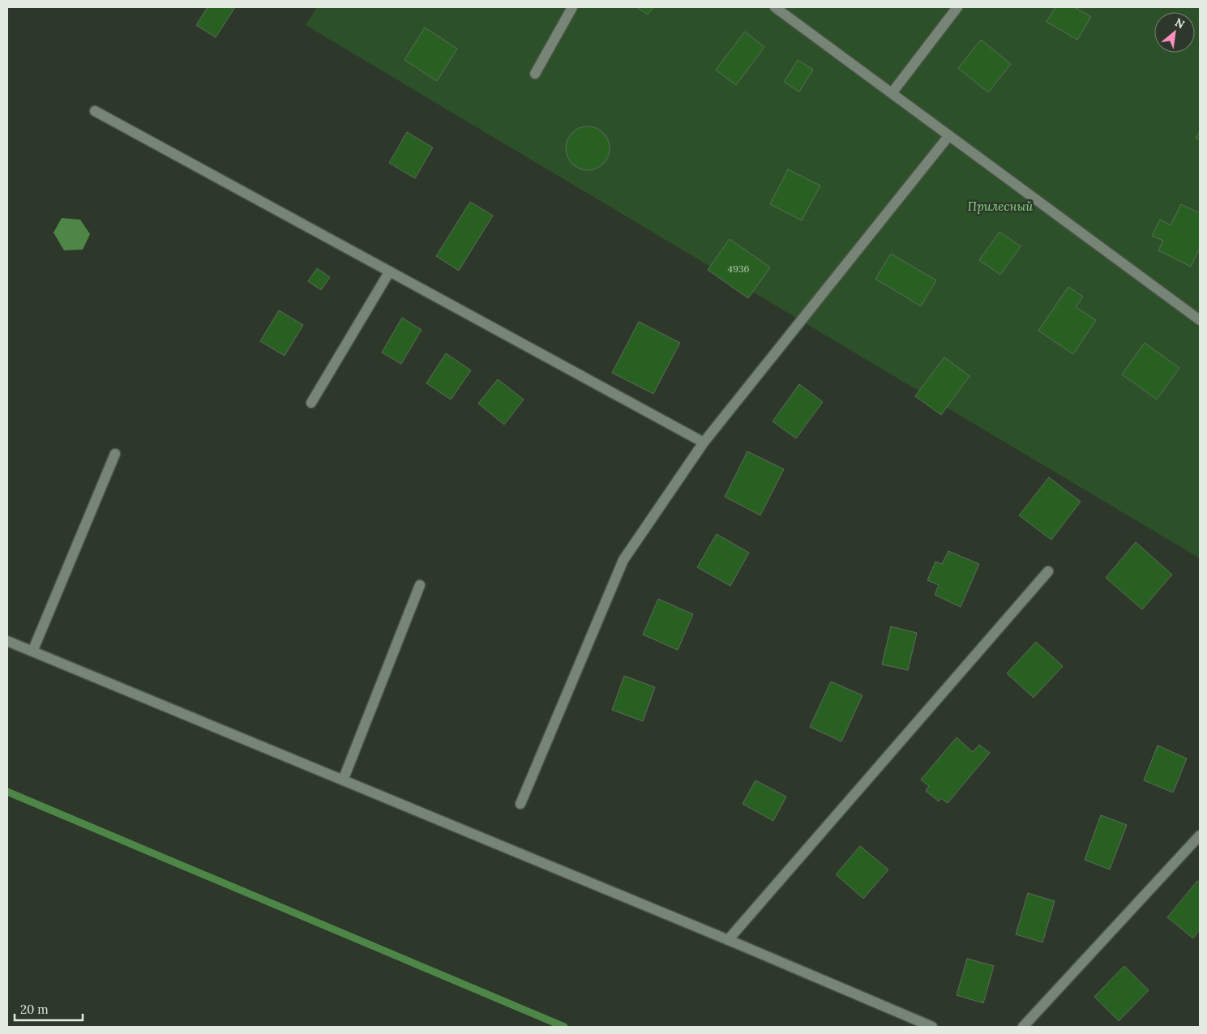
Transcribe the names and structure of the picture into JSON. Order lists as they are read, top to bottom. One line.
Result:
{"parks":["Прилесный"],"house_numbers":["4936"],"scale_bar":"20 m","north":"top right"}
